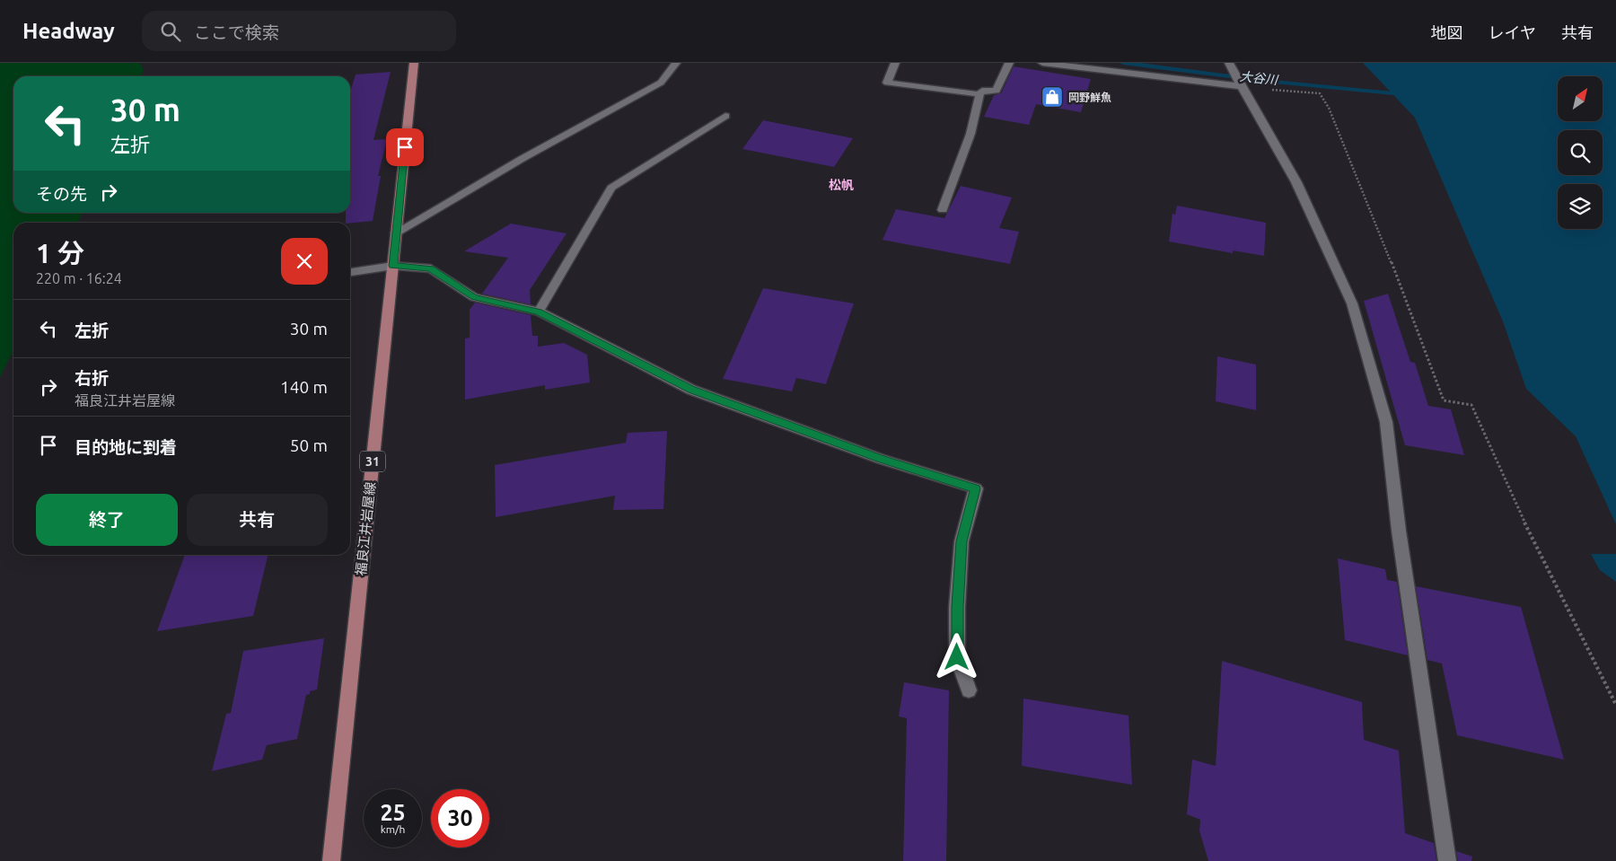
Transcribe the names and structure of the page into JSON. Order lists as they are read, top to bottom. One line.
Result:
{"streets":{"main road":["31","福良江井岩屋線"]},"districts":["松帆"],"water":["大谷川"],"places":{"shop":["岡野鮮魚"]},"north":"top right","page":{"header":"Headway","search":"ここで検索","nav":["地図","レイヤ","共有"],"turn":["30 m","左折"],"then":"その先","heading":["1 分","220 m · 16:24"],"list":[{"name":"左折","value":"30 m"},{"name":"右折","note":"福良江井岩屋線","value":"140 m"},{"name":"目的地に到着","value":"50 m"}],"buttons":["終了","共有"],"speed":"25 km/h","limit":"30"}}
